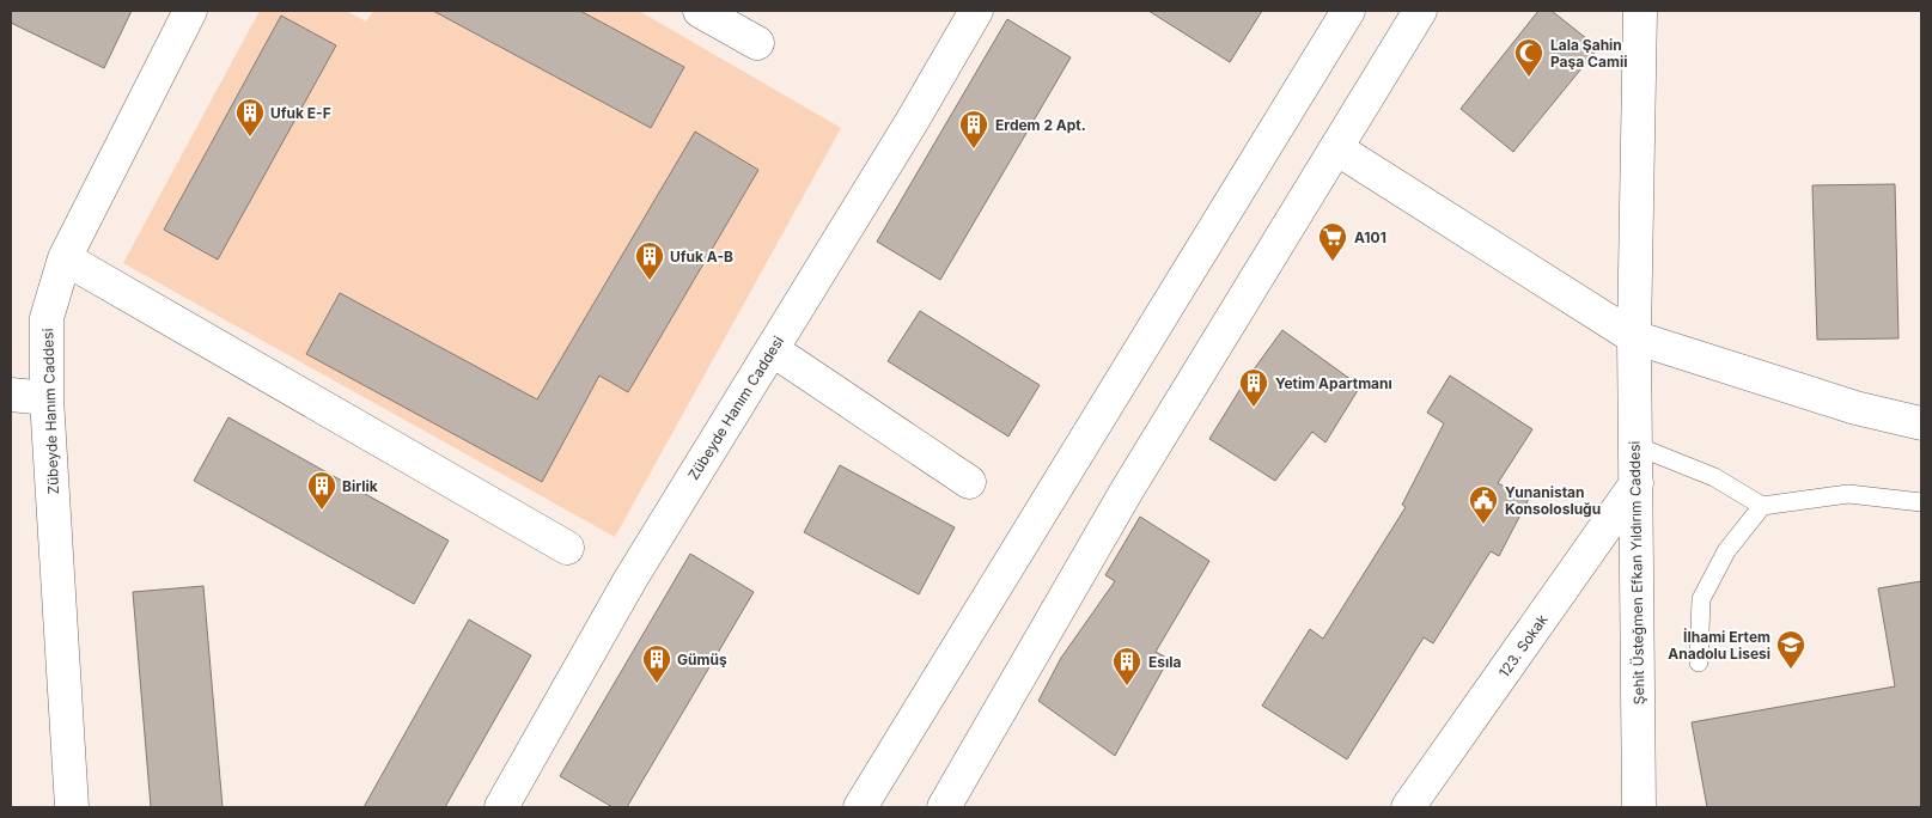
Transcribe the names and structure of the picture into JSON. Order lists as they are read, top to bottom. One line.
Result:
{"streets":{"street":["Zübeyde Hanım Caddesi","Şehit Üsteğmen Efkan Yıldırım Caddesi","123. Sokak"]},"crossings":[["Şehit Üsteğmen Efkan Yıldırım Caddesi","123. Sokak"]],"places":{"mosque":["Lala Şahin Paşa Camii"],"building":["Ufuk E-F","Erdem 2 Apt.","Ufuk A-B","Yetim Apartmanı","Birlik","Gümüş","Esıla"],"supermarket":["A101"],"public building":["Yunanistan Konsolosluğu"],"school or university":["İlhami Ertem Anadolu Lisesi"]}}
